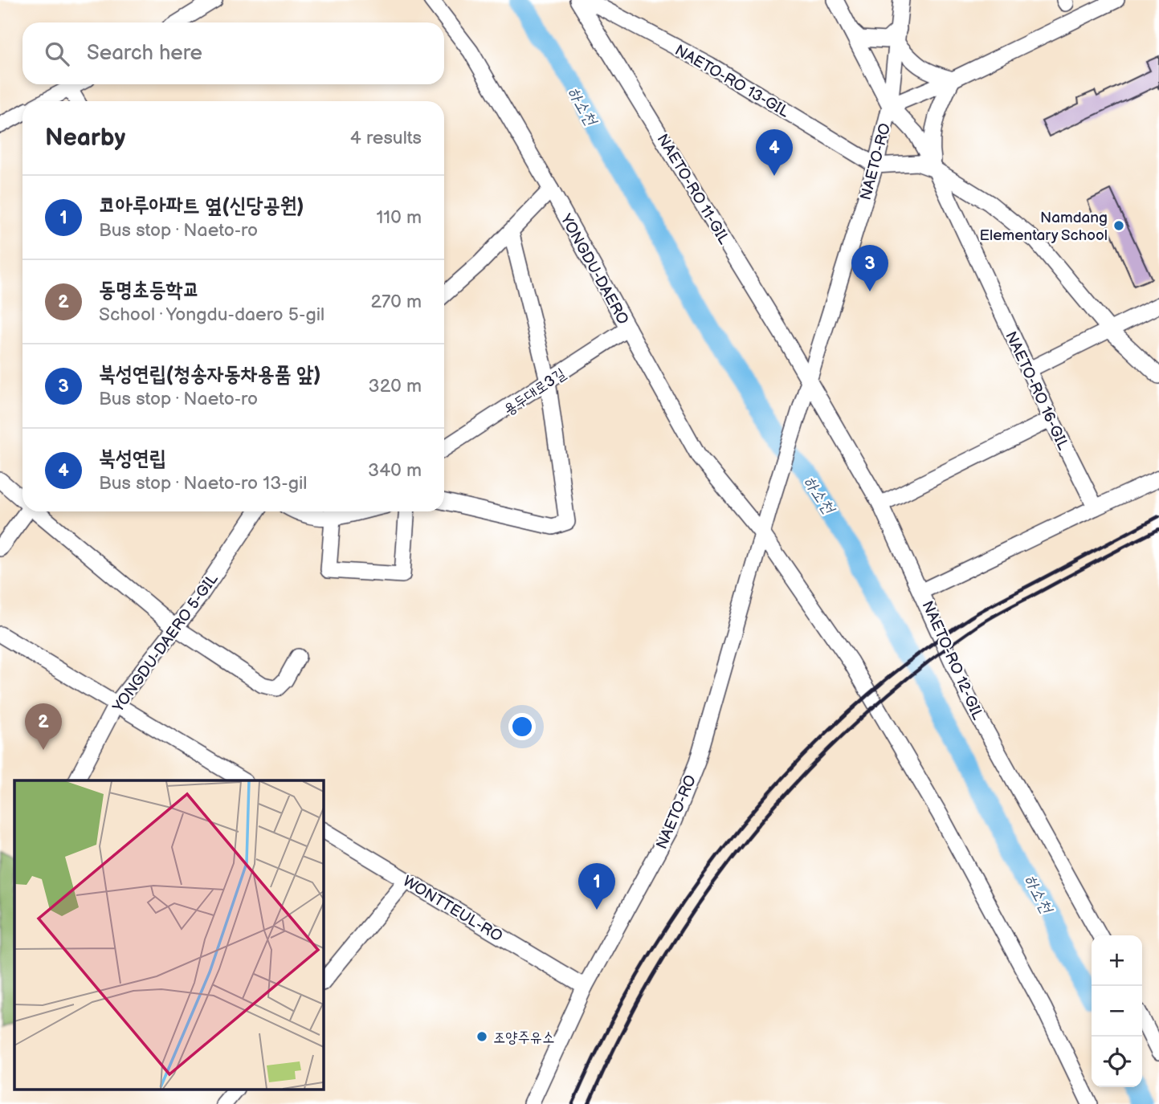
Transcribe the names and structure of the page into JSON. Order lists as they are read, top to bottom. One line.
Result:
{"streets":{"street":["NAETO-RO 13-GIL","NAETO-RO","NAETO-RO 11-GIL","YONGDU-DAERO","NAETO-RO 16-GIL","용두대로3길","YONGDU-DAERO 5-GIL","NAETO-RO 12-GIL","WONTTEUL-RO"]},"crossings":[["NAETO-RO 13-GIL","NAETO-RO"],["NAETO-RO","NAETO-RO 11-GIL"],["NAETO-RO","YONGDU-DAERO"],["NAETO-RO","NAETO-RO 16-GIL"],["NAETO-RO","NAETO-RO 12-GIL"],["NAETO-RO","WONTTEUL-RO"],["NAETO-RO 11-GIL","NAETO-RO 12-GIL"],["YONGDU-DAERO","용두대로3길"]],"water":["하소천"],"places":["Namdang Elementary School","조양주유소"],"page":{"search":"Search here","heading":["Nearby","4 results"],"pins":["4","3","2","1"],"list":[{"mark":"1","name":"코아루아파트 옆(신당공원)","note":"Bus stop · Naeto-ro","value":"110 m"},{"mark":"2","name":"동명초등학교","note":"School · Yongdu-daero 5-gil","value":"270 m"},{"mark":"3","name":"북성연립(청송자동차용품 앞)","note":"Bus stop · Naeto-ro","value":"320 m"},{"mark":"4","name":"북성연립","note":"Bus stop · Naeto-ro 13-gil","value":"340 m"}],"map_buttons":["+","−"]}}
